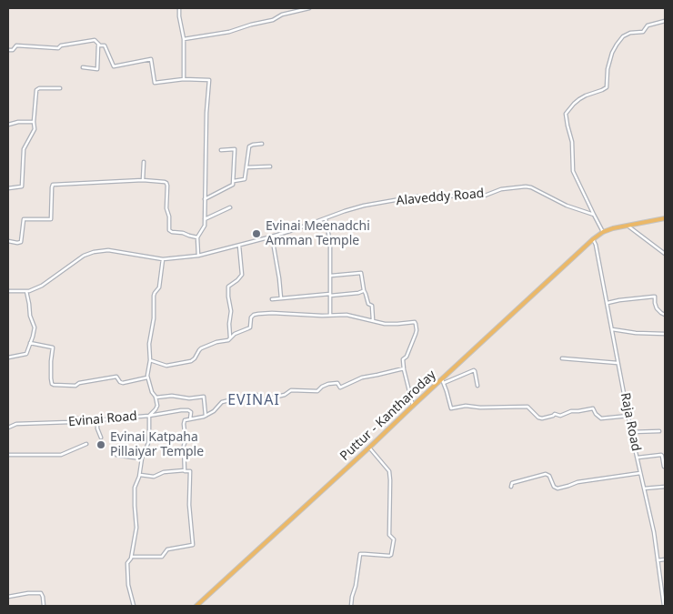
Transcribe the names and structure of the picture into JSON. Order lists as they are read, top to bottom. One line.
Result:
{"streets":{"main road":["Puttur - Kantharoday"],"street":["Alaveddy Road","Evinai Road","Raja Road"]},"crossings":[["Puttur - Kantharoday","Raja Road"]],"districts":["EVINAI"],"places":["Evinai Meenadchi Amman Temple","Evinai Katpaha Pillaiyar Temple"]}
